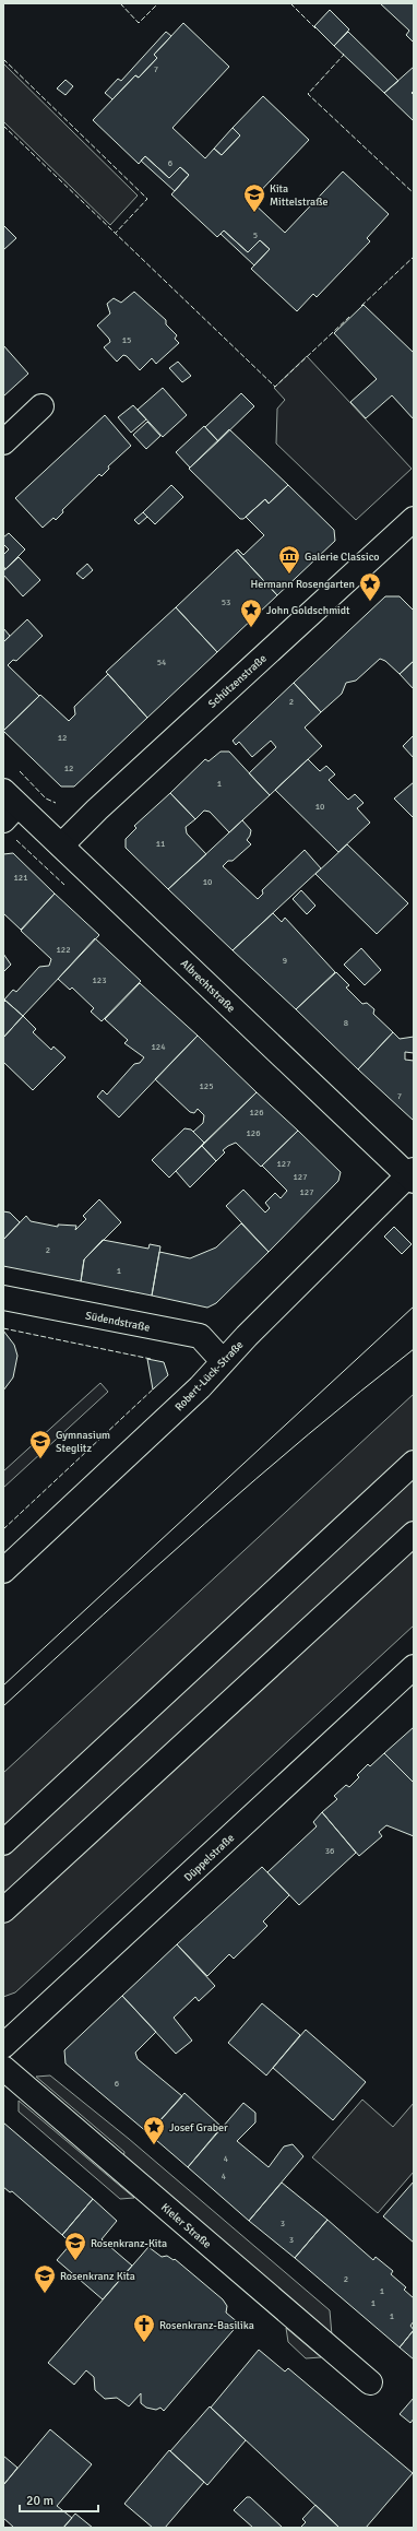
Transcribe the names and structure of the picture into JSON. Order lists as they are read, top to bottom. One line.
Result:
{"streets":{"main road":["Schützenstraße","Albrechtstraße","Südendstraße","Robert-Lück-Straße","Düppelstraße","Kieler Straße"]},"crossings":[["Schützenstraße","Albrechtstraße"],["Albrechtstraße","Robert-Lück-Straße"],["Südendstraße","Robert-Lück-Straße"]],"places":{"school or university":["Kita Mittelstraße","Gymnasium Steglitz","Rosenkranz-Kita","Rosenkranz Kita"],"museum":["Galerie Classico"],"place":["Hermann Rosengarten","John Goldschmidt","Josef Graber"],"church":["Rosenkranz-Basilika"]},"house_numbers":["7","6","5","15","53","54","2","12","12","1","10","11","121","10","122","9","123","8","124","125","7","126","126","127","127","127","2","1","36","6","4","4","3","3","2","1","1","1"],"scale_bar":"20 m"}
